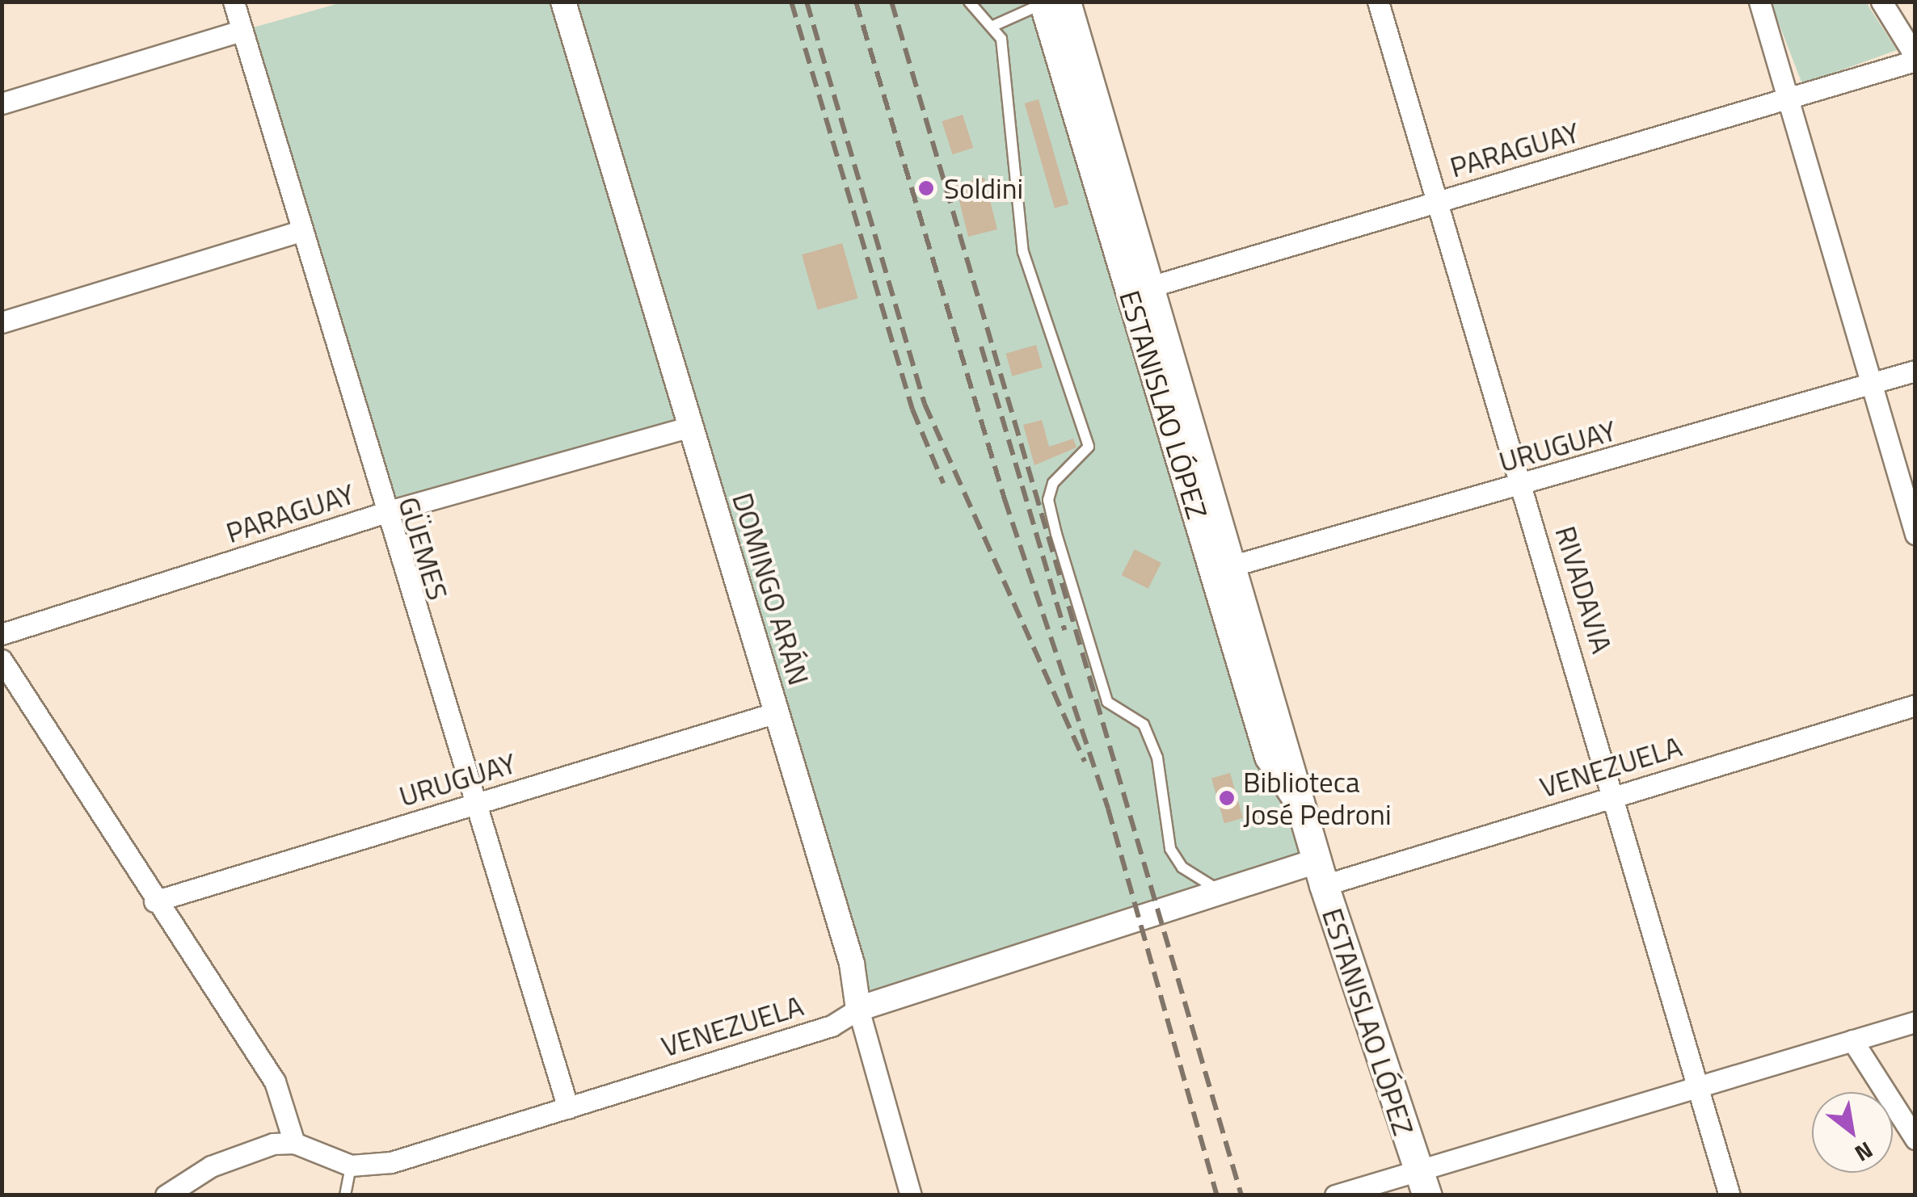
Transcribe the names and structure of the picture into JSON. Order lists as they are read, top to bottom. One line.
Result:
{"streets":{"main road":["ESTANISLAO LÓPEZ"],"street":["PARAGUAY","URUGUAY","GÜEMES","DOMINGO ARÁN","RIVADAVIA","VENEZUELA"]},"crossings":[["PARAGUAY","ESTANISLAO LÓPEZ"],["PARAGUAY","GÜEMES"],["PARAGUAY","DOMINGO ARÁN"],["PARAGUAY","RIVADAVIA"],["ESTANISLAO LÓPEZ","URUGUAY"],["ESTANISLAO LÓPEZ","VENEZUELA"],["URUGUAY","GÜEMES"],["URUGUAY","DOMINGO ARÁN"],["URUGUAY","RIVADAVIA"],["GÜEMES","VENEZUELA"],["DOMINGO ARÁN","VENEZUELA"],["RIVADAVIA","VENEZUELA"]],"places":["Soldini","Biblioteca José Pedroni"],"north":"bottom right"}
